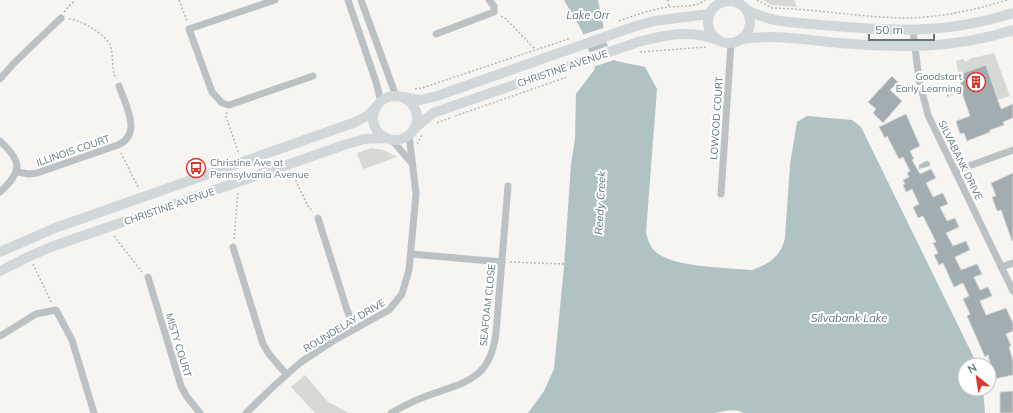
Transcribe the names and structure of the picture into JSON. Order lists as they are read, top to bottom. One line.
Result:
{"streets":{"main road":["CHRISTINE AVENUE"],"street":["LOWOOD COURT","ILLINOIS COURT","SILVABANK DRIVE","SEAFOAM CLOSE","ROUNDELAY DRIVE","MISTY COURT"]},"crossings":[["CHRISTINE AVENUE","LOWOOD COURT"],["CHRISTINE AVENUE","ROUNDELAY DRIVE"]],"water":["Lake Orr","Reedy Creek","Silvabank Lake"],"places":{"building":["Goodstart Early Learning"],"bus stop":["Christine Ave at Pennsylvania Avenue"]},"scale_bar":"50 m","north":"top left"}
